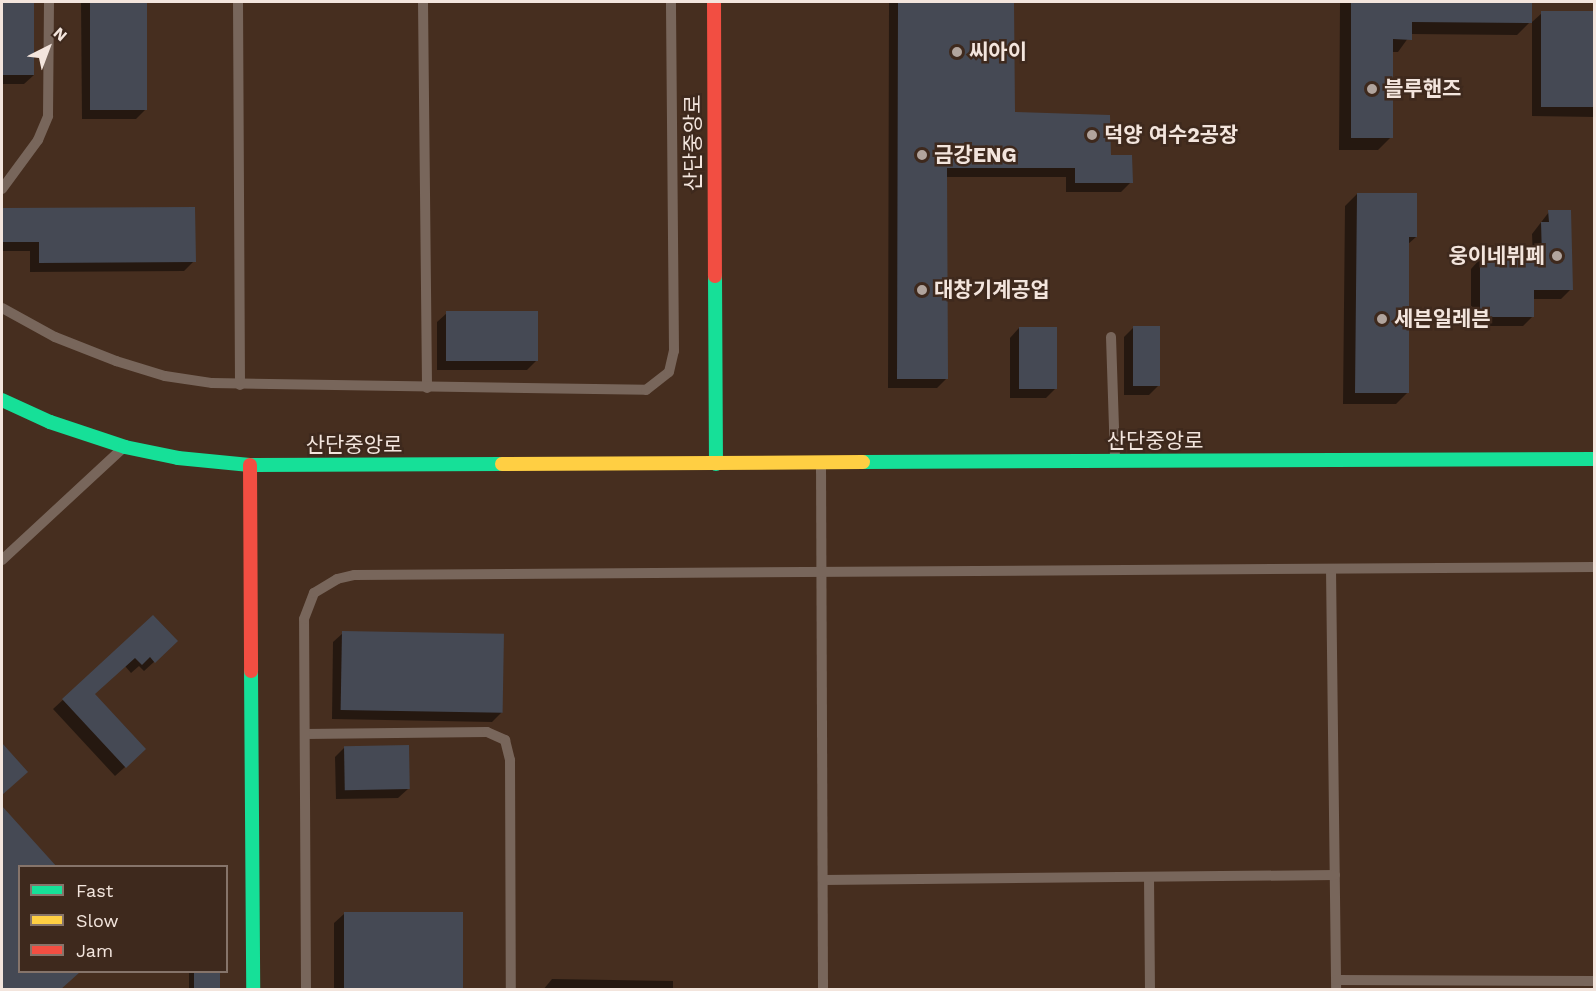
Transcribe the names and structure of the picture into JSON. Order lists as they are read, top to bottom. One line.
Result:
{"streets":{"street":["산단중앙로"]},"places":["씨아이","블루핸즈","덕양 여수2공장","금강ENG","웅이네뷔페","대창기계공업","세븐일레븐"],"legend":["Fast","Slow","Jam"],"north":"top right"}
